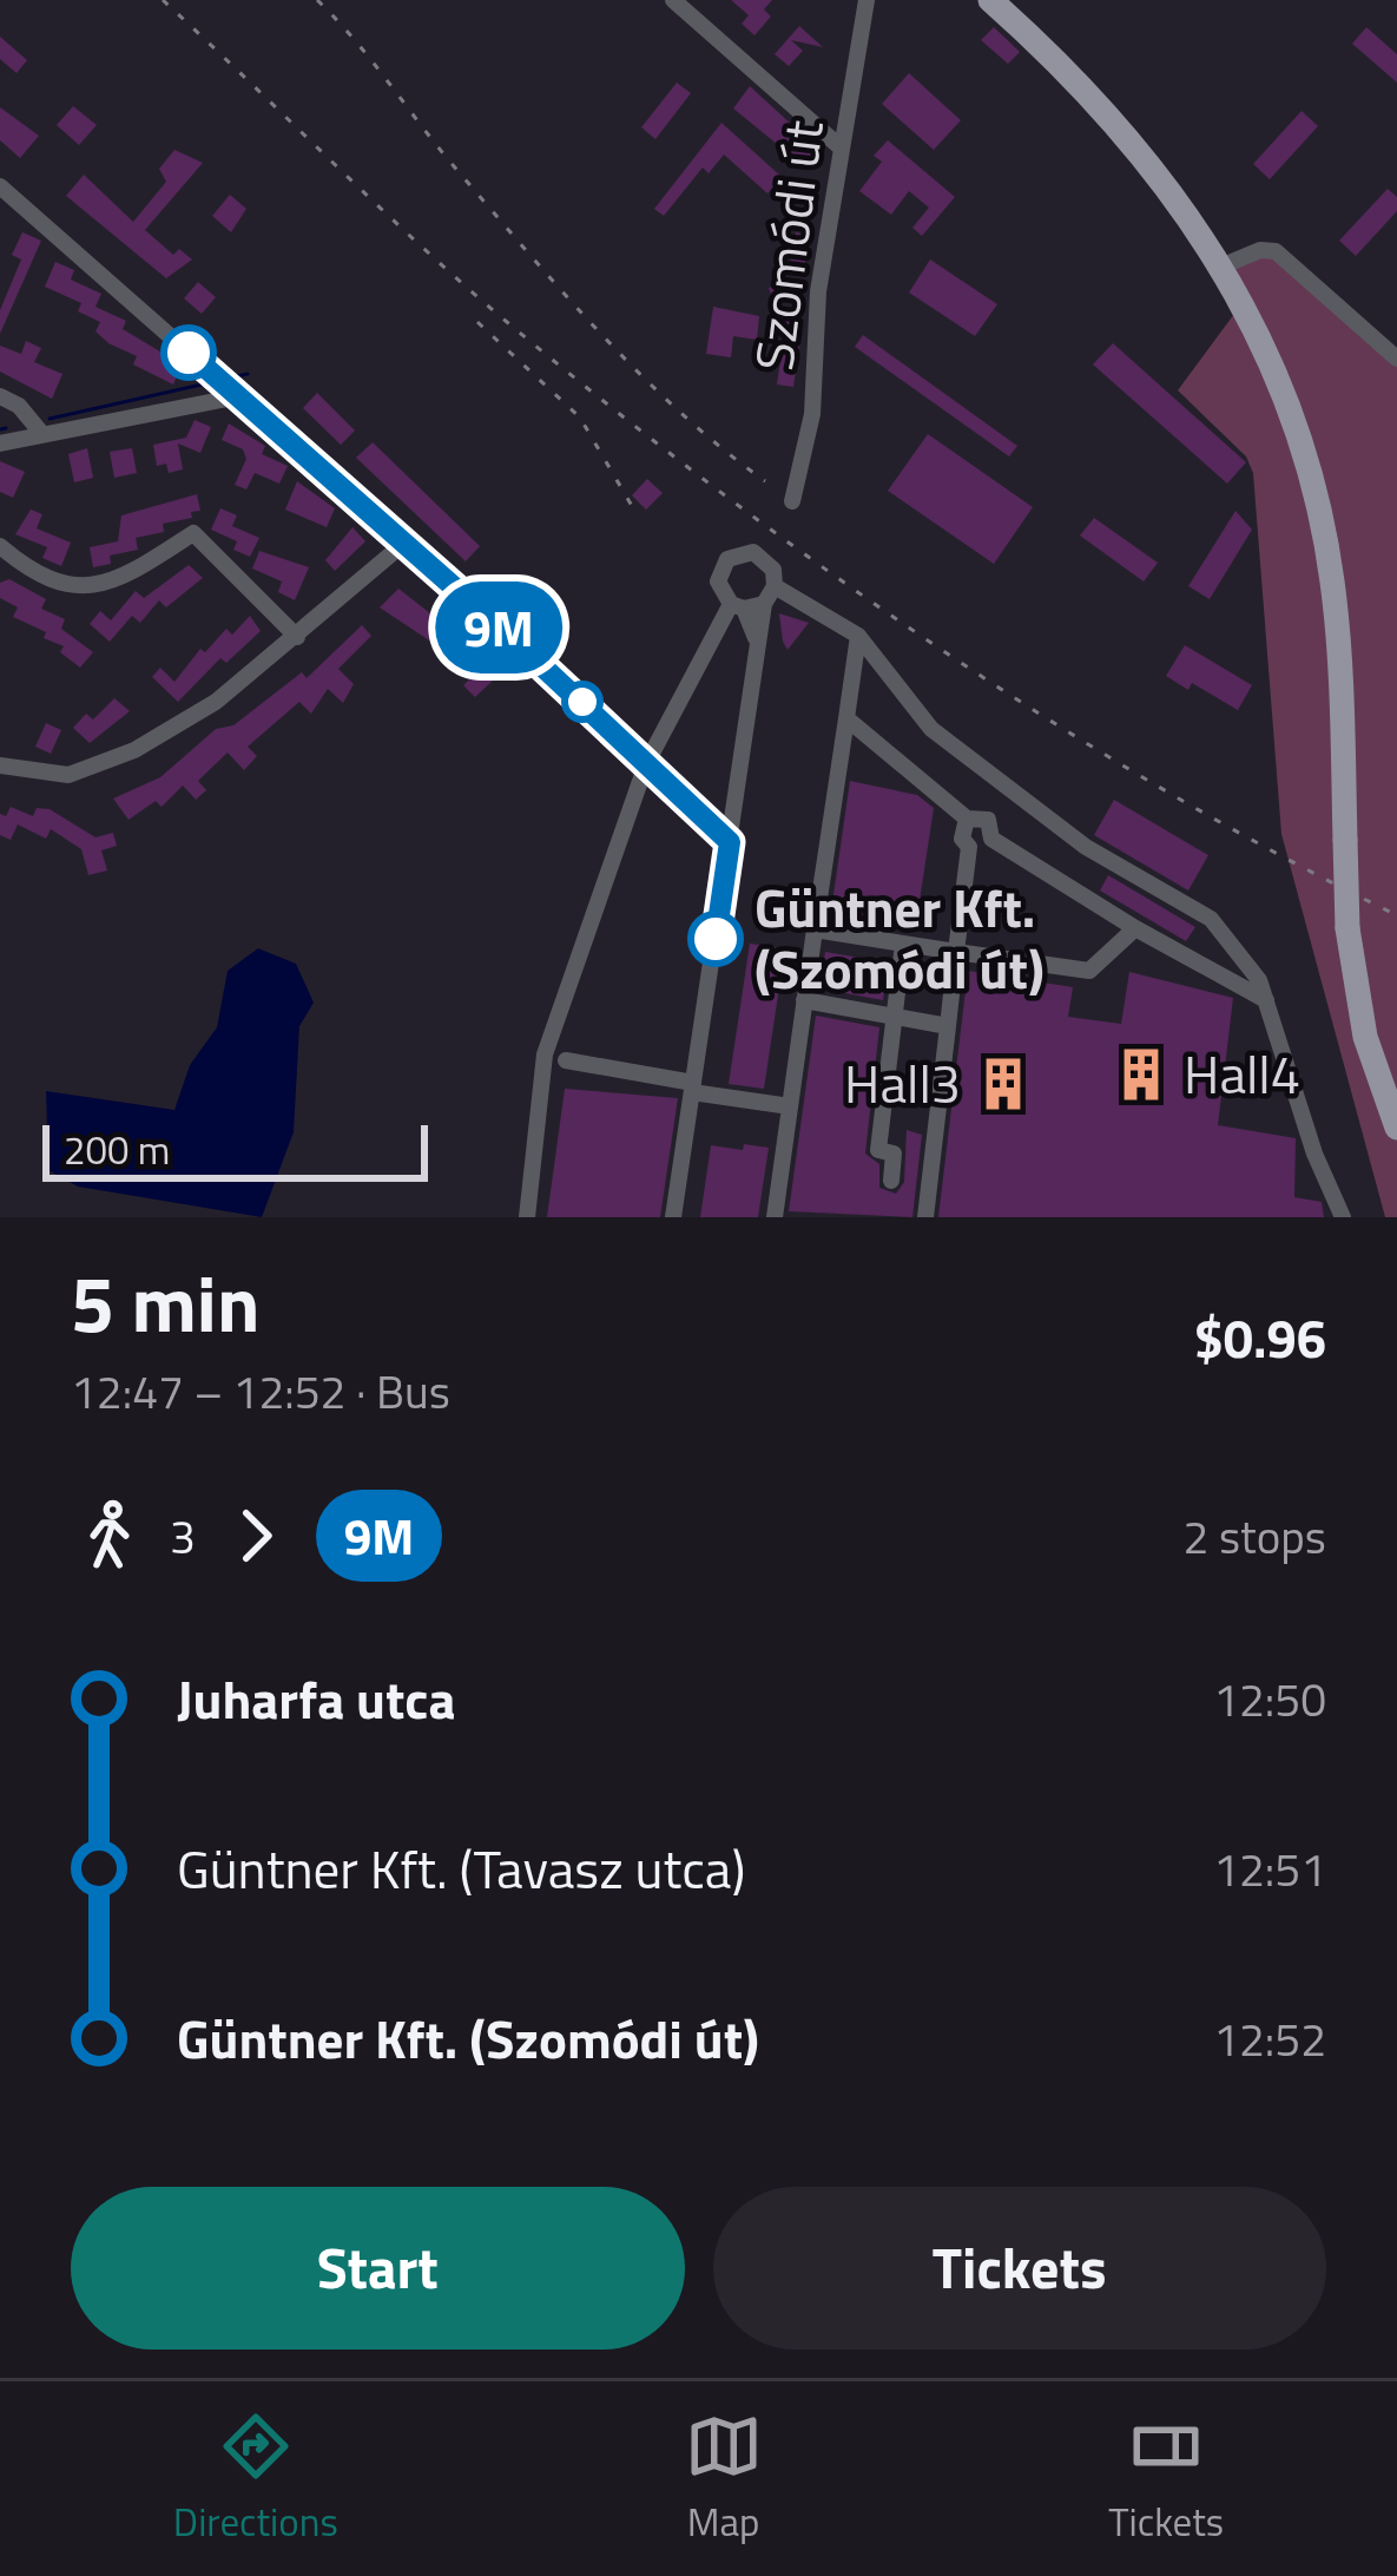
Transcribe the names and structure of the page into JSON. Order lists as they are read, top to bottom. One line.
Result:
{"streets":{"street":["Szomódi út"]},"places":{"other":["Güntner Kft. (Szomódi út)"],"building":["Hall4","Hall3"]},"lines":["bus line 9M"],"scale_bar":"200 m","page":{"on_map":"9M","scale":"200 m","heading":["5 min","12:47 – 12:52 · Bus","$0.96"],"legs":["3","9M","2 stops"],"list":[{"name":"Juharfa utca","value":"12:50"},{"name":"Güntner Kft. (Tavasz utca)","value":"12:51"},{"name":"Güntner Kft. (Szomódi út)","value":"12:52"}],"buttons":["Start","Tickets"],"tabs":["Directions","Map","Tickets"]}}
